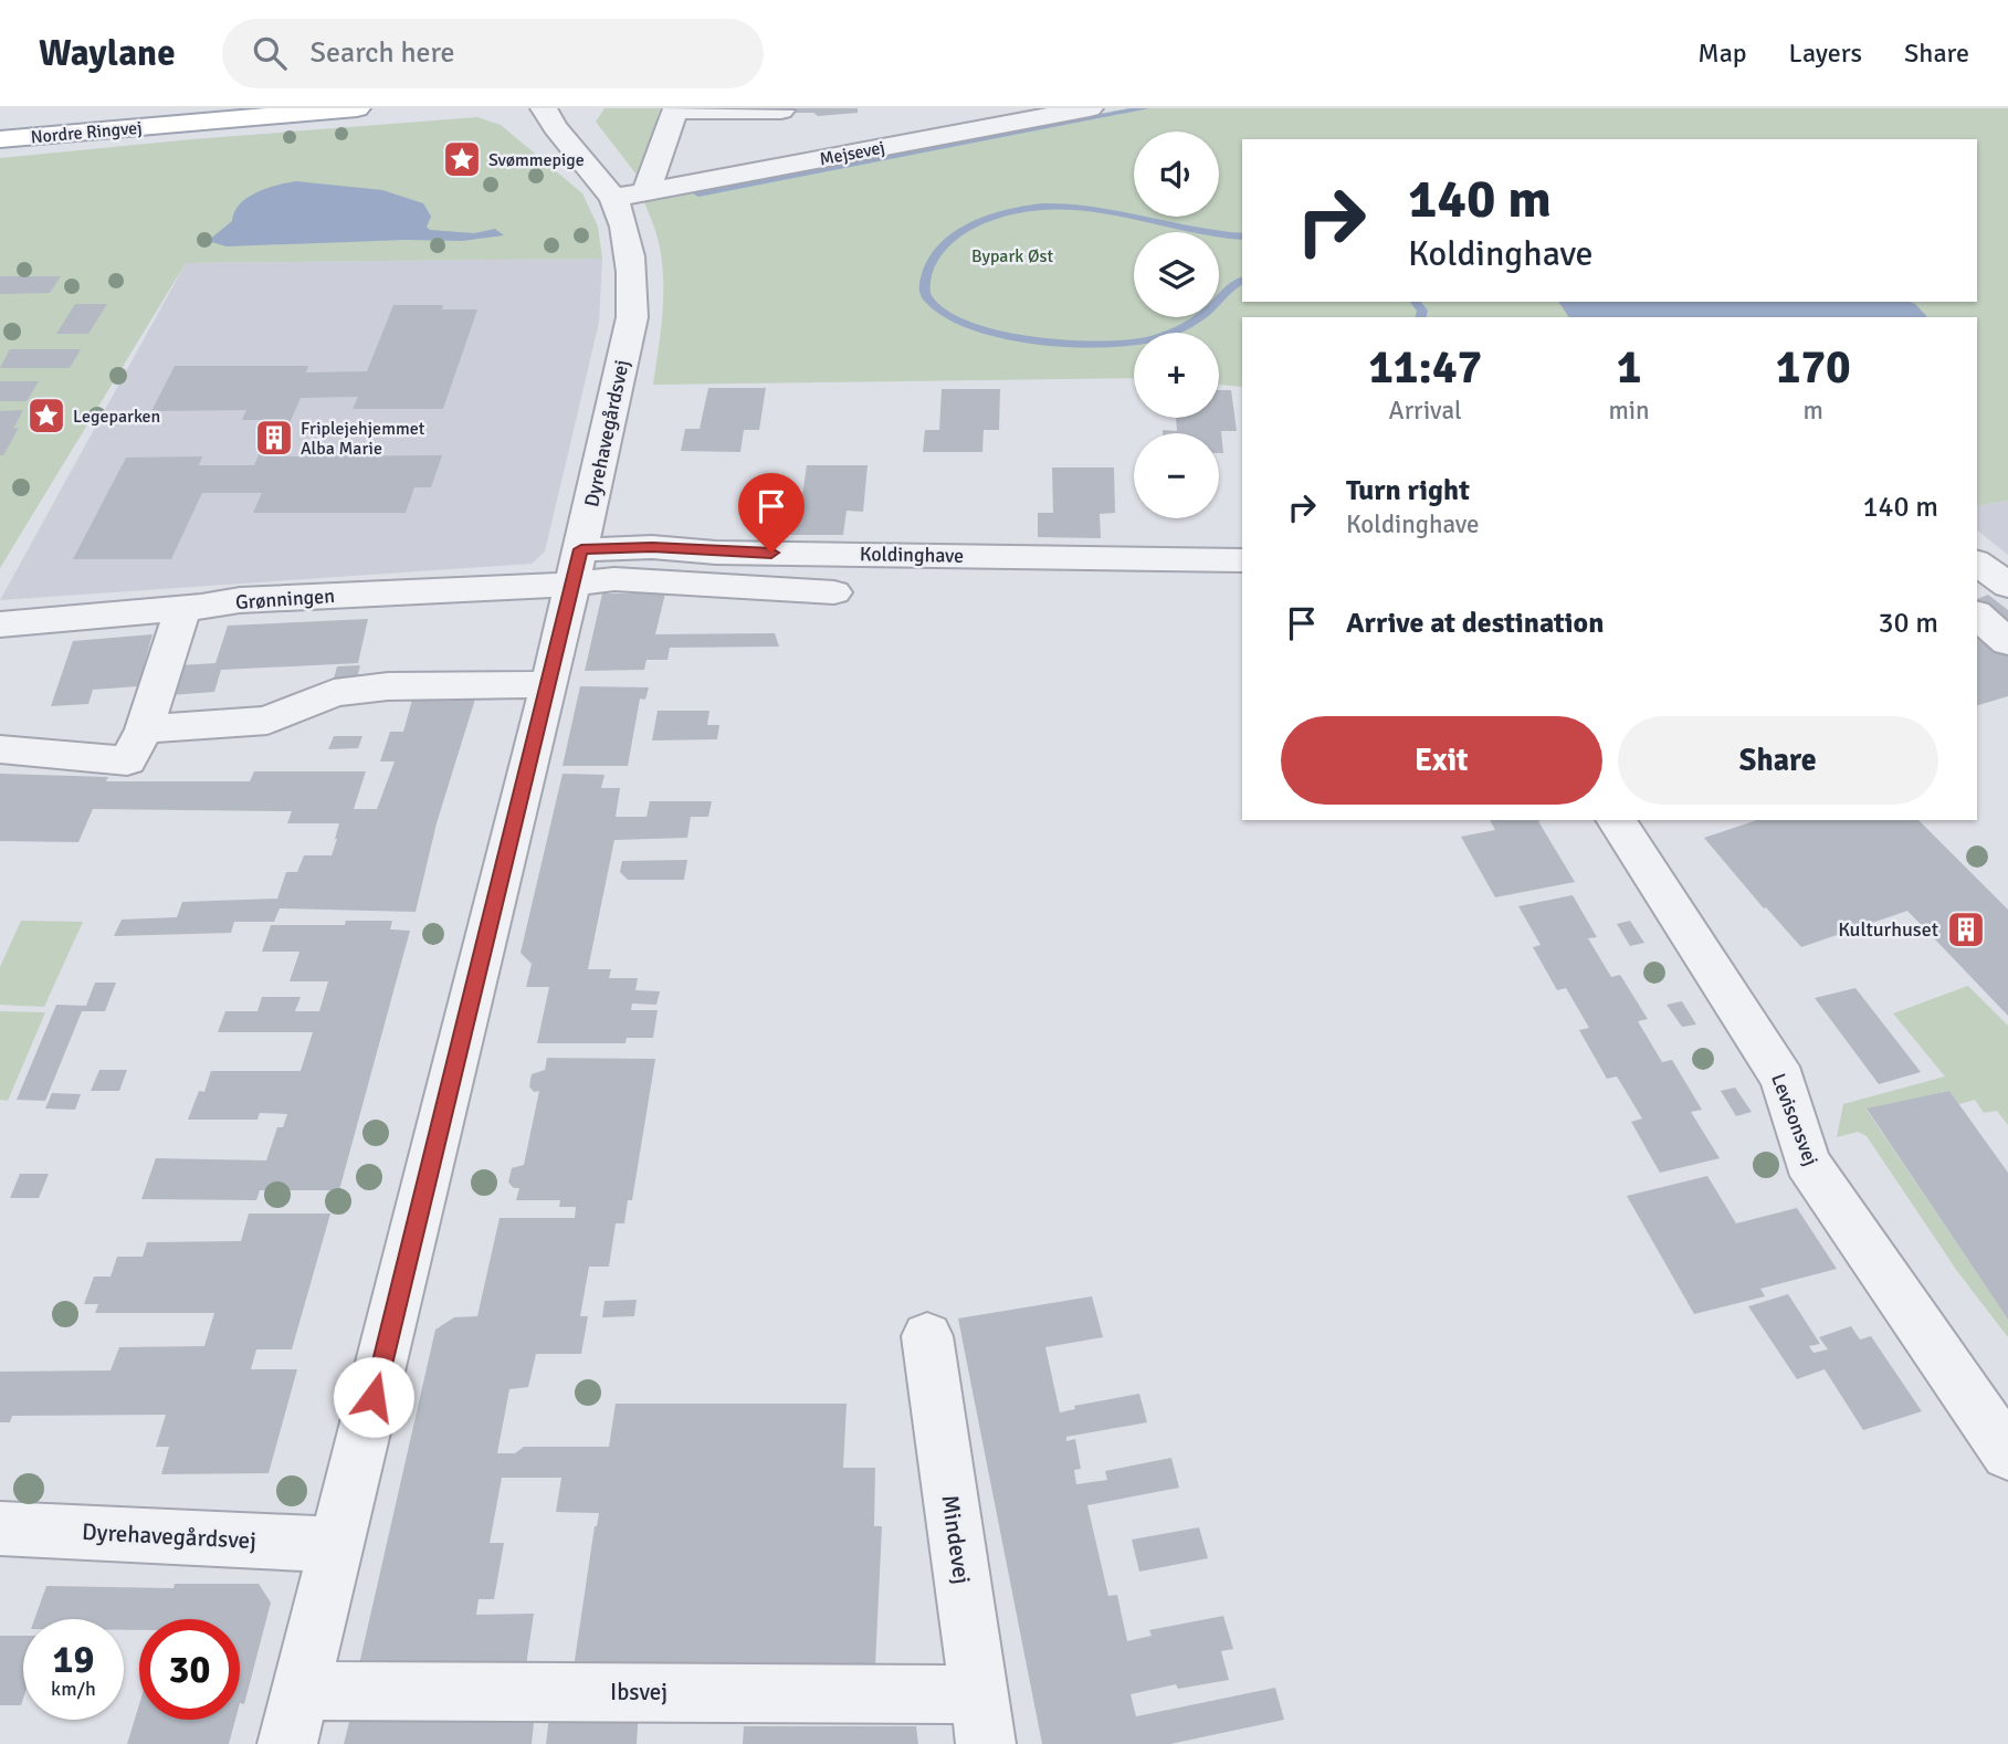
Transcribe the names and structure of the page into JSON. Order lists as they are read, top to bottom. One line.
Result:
{"streets":{"main road":["Nordre Ringvej"],"street":["Mejsevej","Dyrehavegårdsvej","Koldinghave","Grønningen","Levisonsvej","Mindevej","Ibsvej"]},"crossings":[["Mejsevej","Dyrehavegårdsvej"],["Dyrehavegårdsvej","Koldinghave"],["Dyrehavegårdsvej","Grønningen"],["Dyrehavegårdsvej","Ibsvej"],["Koldinghave","Grønningen"],["Mindevej","Ibsvej"]],"parks":["Bypark Øst"],"places":{"place":["Svømmepige","Legeparken"],"building":["Friplejehjemmet Alba Marie","Kulturhuset"]},"page":{"header":"Waylane","search":"Search here","nav":["Map","Layers","Share"],"map_buttons":["+","−"],"turn":["140 m","Koldinghave"],"eta":["11:47","Arrival","1","min","170","m"],"list":[{"name":"Turn right","note":"Koldinghave","value":"140 m"},{"name":"Arrive at destination","value":"30 m"}],"buttons":["Exit","Share"],"speed":"19 km/h","limit":"30"}}
